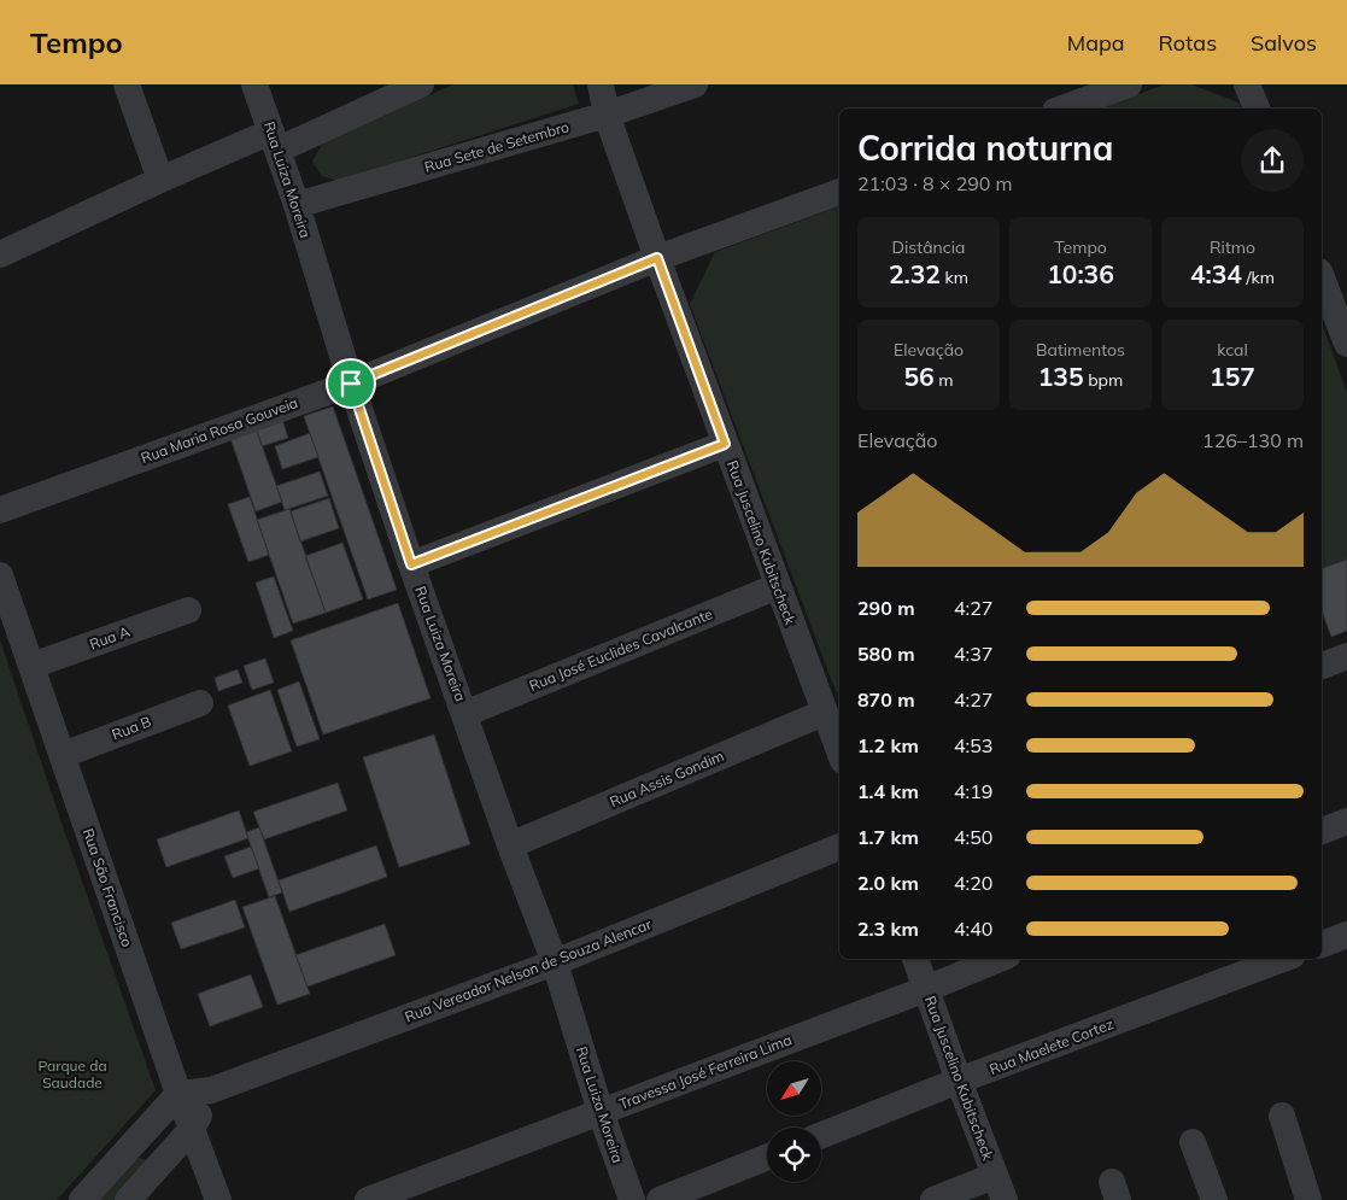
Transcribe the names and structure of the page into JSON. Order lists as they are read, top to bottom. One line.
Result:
{"streets":{"street":["Rua Sete de Setembro","Rua Luiza Moreira","Rua Maria Rosa Gouveia","Rua Juscelino Kubitscheck","Rua A","Rua José Euclides Cavalcante","Rua B","Rua Assis Gondim","Rua São Francisco","Rua Vereador Nelson de Souza Alencar","Rua Maelete Cortez","Travessa José Ferreira Lima"]},"crossings":[["Rua Sete de Setembro","Rua Luiza Moreira"],["Rua Sete de Setembro","Rua Juscelino Kubitscheck"],["Rua Luiza Moreira","Rua Maria Rosa Gouveia"],["Rua Luiza Moreira","Rua José Euclides Cavalcante"],["Rua Luiza Moreira","Rua Assis Gondim"],["Rua Luiza Moreira","Rua Vereador Nelson de Souza Alencar"],["Rua Luiza Moreira","Travessa José Ferreira Lima"],["Rua Maria Rosa Gouveia","Rua Juscelino Kubitscheck"],["Rua Juscelino Kubitscheck","Rua José Euclides Cavalcante"],["Rua Juscelino Kubitscheck","Rua Assis Gondim"],["Rua Juscelino Kubitscheck","Rua Maelete Cortez"],["Rua Juscelino Kubitscheck","Travessa José Ferreira Lima"],["Rua A","Rua São Francisco"],["Rua B","Rua São Francisco"],["Rua São Francisco","Rua Vereador Nelson de Souza Alencar"]],"parks":["Parque da Saudade"],"north":"bottom left","page":{"header":"Tempo","nav":["Mapa","Rotas","Salvos"],"heading":["Corrida noturna","21:03 · 8 × 290 m"],"stats":[["Distância","2.32 km"],["Tempo","10:36"],["Ritmo","4:34 /km"],["Elevação","56 m"],["Batimentos","135 bpm"],["kcal","157"]],"chart":["Elevação","126–130 m"],"list":[{"name":"290 m","note":"4:27"},{"name":"580 m","note":"4:37"},{"name":"870 m","note":"4:27"},{"name":"1.2 km","note":"4:53"},{"name":"1.4 km","note":"4:19"},{"name":"1.7 km","note":"4:50"},{"name":"2.0 km","note":"4:20"},{"name":"2.3 km","note":"4:40"}]}}
